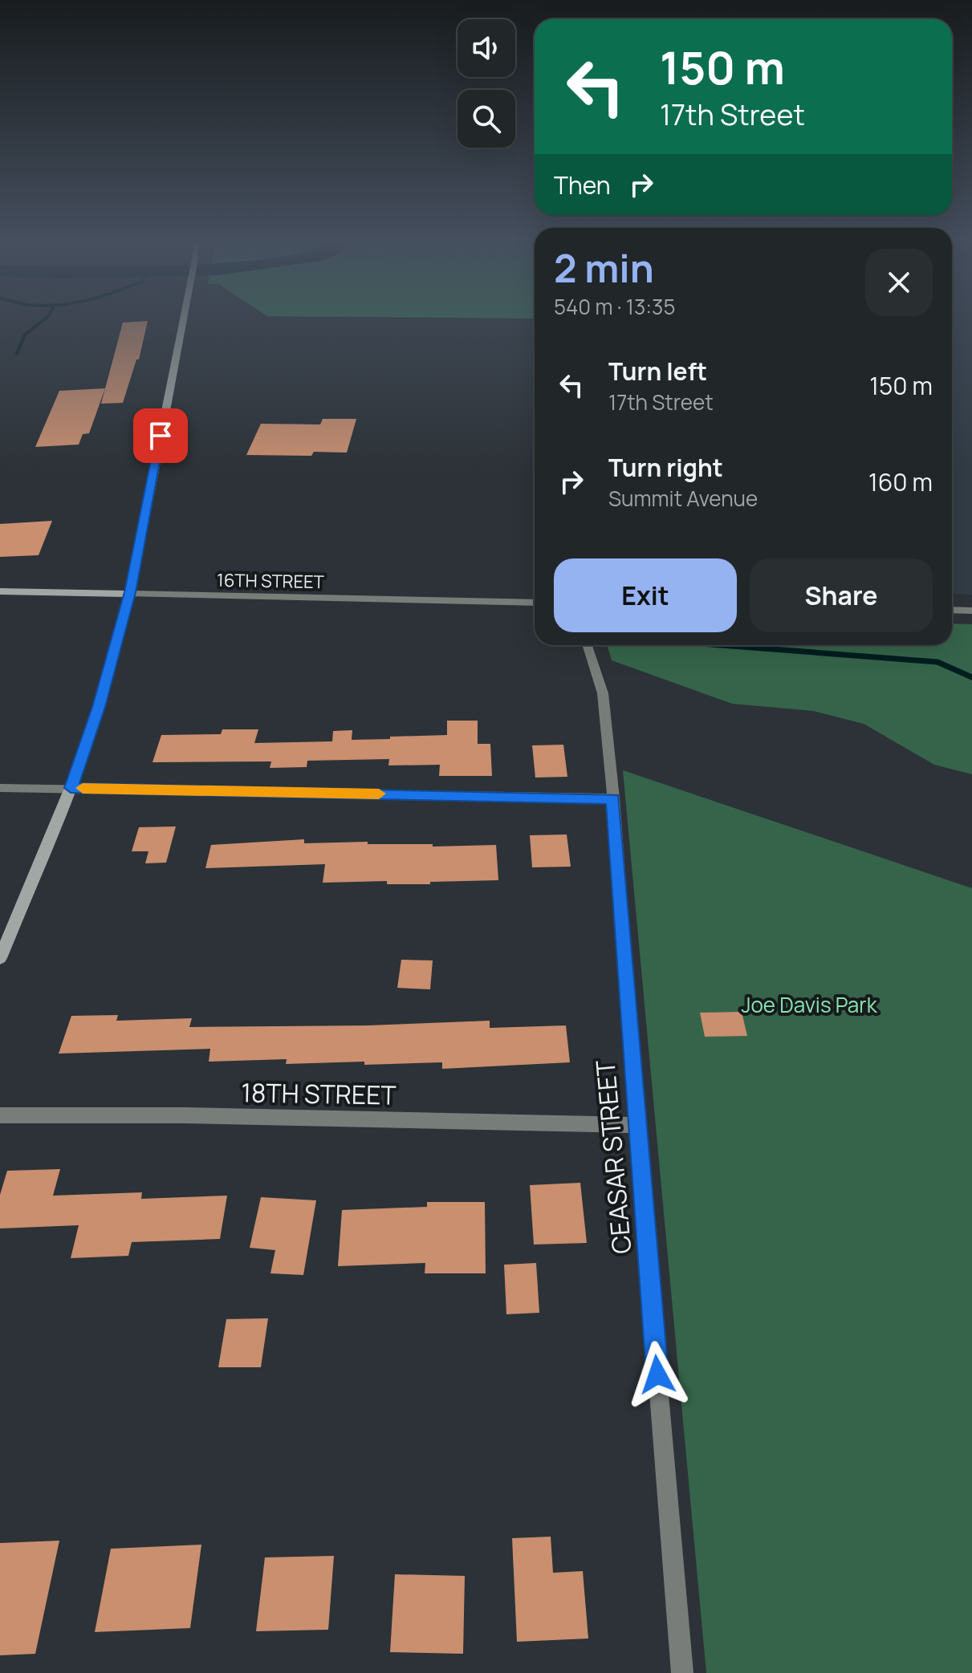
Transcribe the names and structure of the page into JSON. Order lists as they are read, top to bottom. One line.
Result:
{"streets":{"main road":["16TH STREET"],"street":["18TH STREET","CEASAR STREET"]},"crossings":[["18TH STREET","CEASAR STREET"]],"parks":["Joe Davis Park"],"page":{"turn":["150 m","17th Street"],"then":"Then","heading":["2 min","540 m · 13:35"],"list":[{"name":"Turn left","note":"17th Street","value":"150 m"},{"name":"Turn right","note":"Summit Avenue","value":"160 m"}],"buttons":["Exit","Share"]}}
